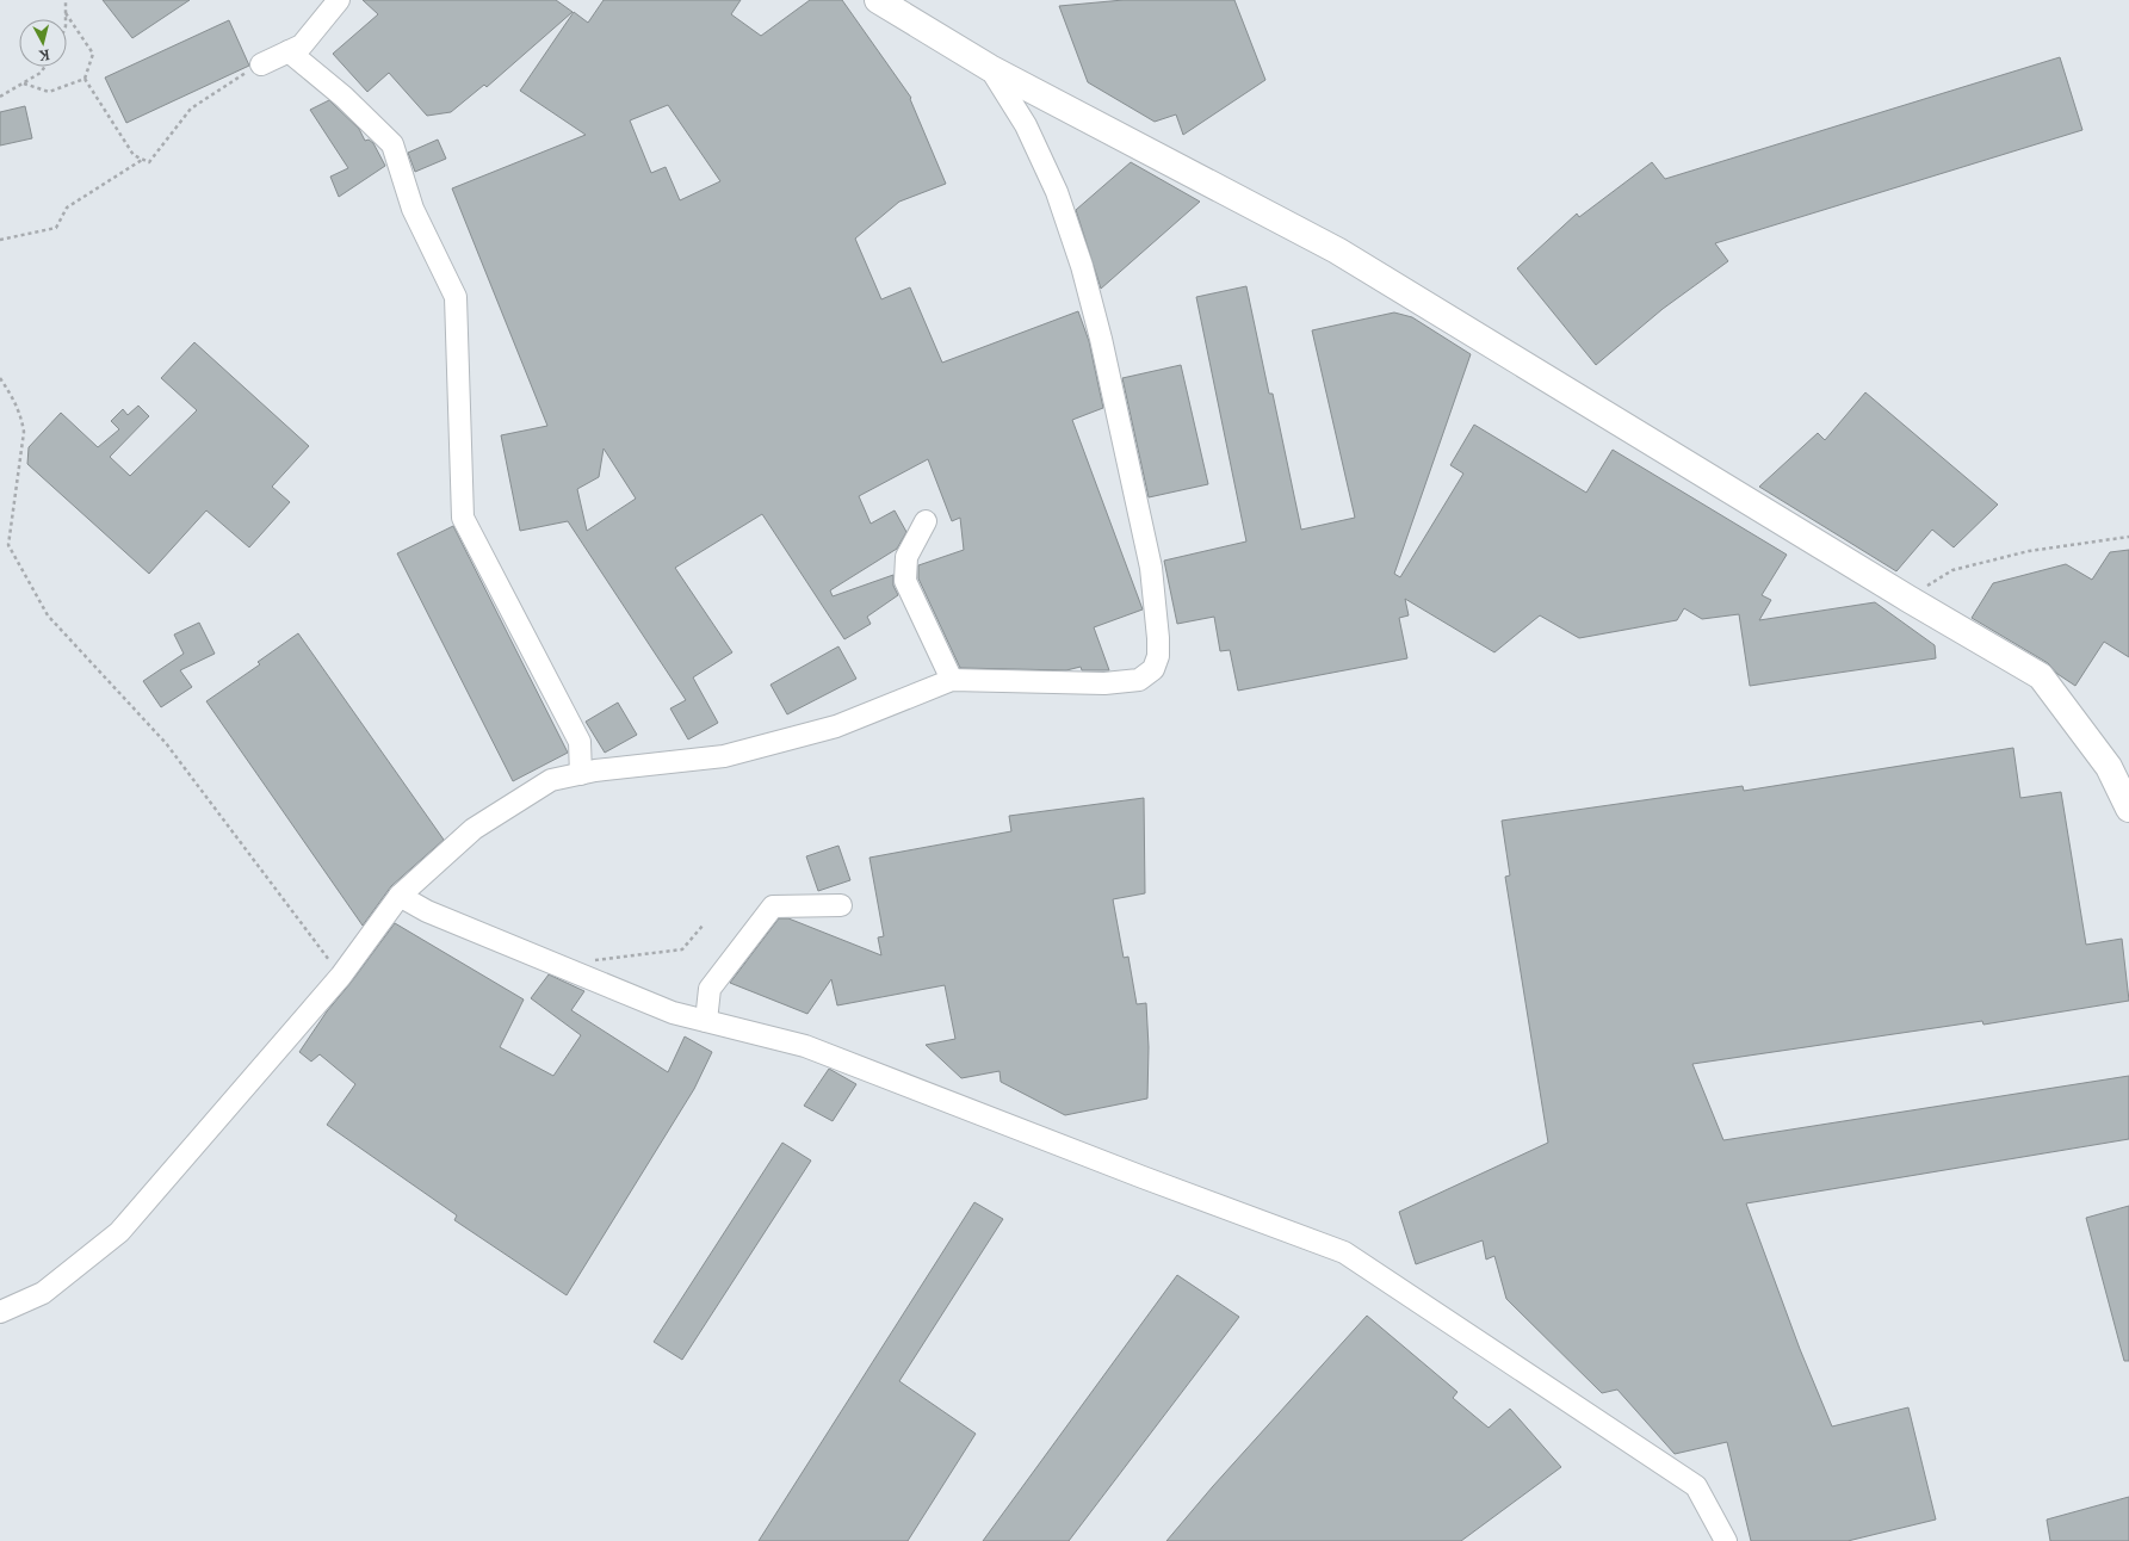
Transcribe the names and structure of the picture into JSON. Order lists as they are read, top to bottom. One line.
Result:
{"north":"bottom"}
